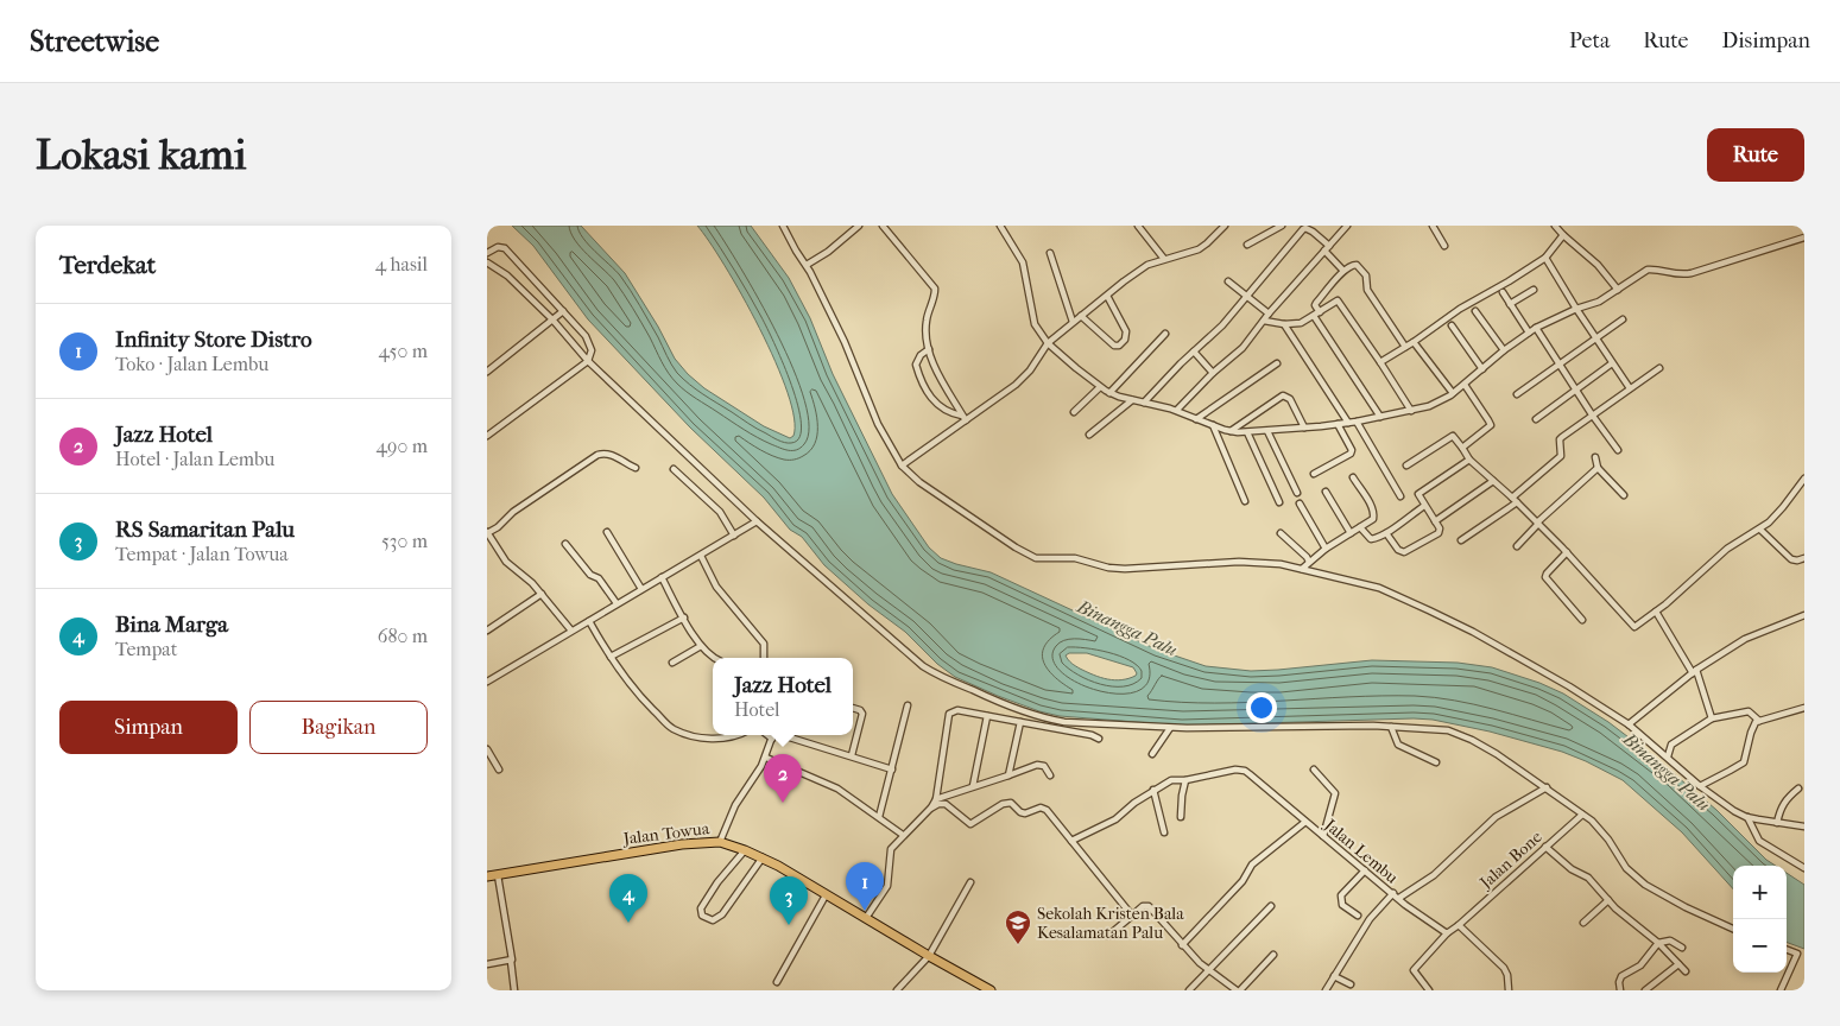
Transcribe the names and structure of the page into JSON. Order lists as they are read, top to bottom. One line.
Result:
{"streets":{"main road":["Jalan Towua"],"street":["Jalan Lembu","Jalan Bone"]},"water":["Binangga Palu"],"places":{"school or university":["Sekolah Kristen Bala Kesalamatan Palu"]},"page":{"header":"Streetwise","nav":["Peta","Rute","Disimpan"],"buttons":["Rute",["Simpan","Bagikan"]],"title":"Lokasi kami","heading":["Terdekat","4 hasil"],"list":[{"mark":"1","name":"Infinity Store Distro","note":"Toko · Jalan Lembu","value":"450 m"},{"mark":"2","name":"Jazz Hotel","note":"Hotel · Jalan Lembu","value":"490 m"},{"mark":"3","name":"RS Samaritan Palu","note":"Tempat · Jalan Towua","value":"530 m"},{"mark":"4","name":"Bina Marga","note":"Tempat","value":"680 m"}],"popup":["Jazz Hotel","Hotel"],"pins":["2","1","4","3"],"map_buttons":["+","−"]}}
